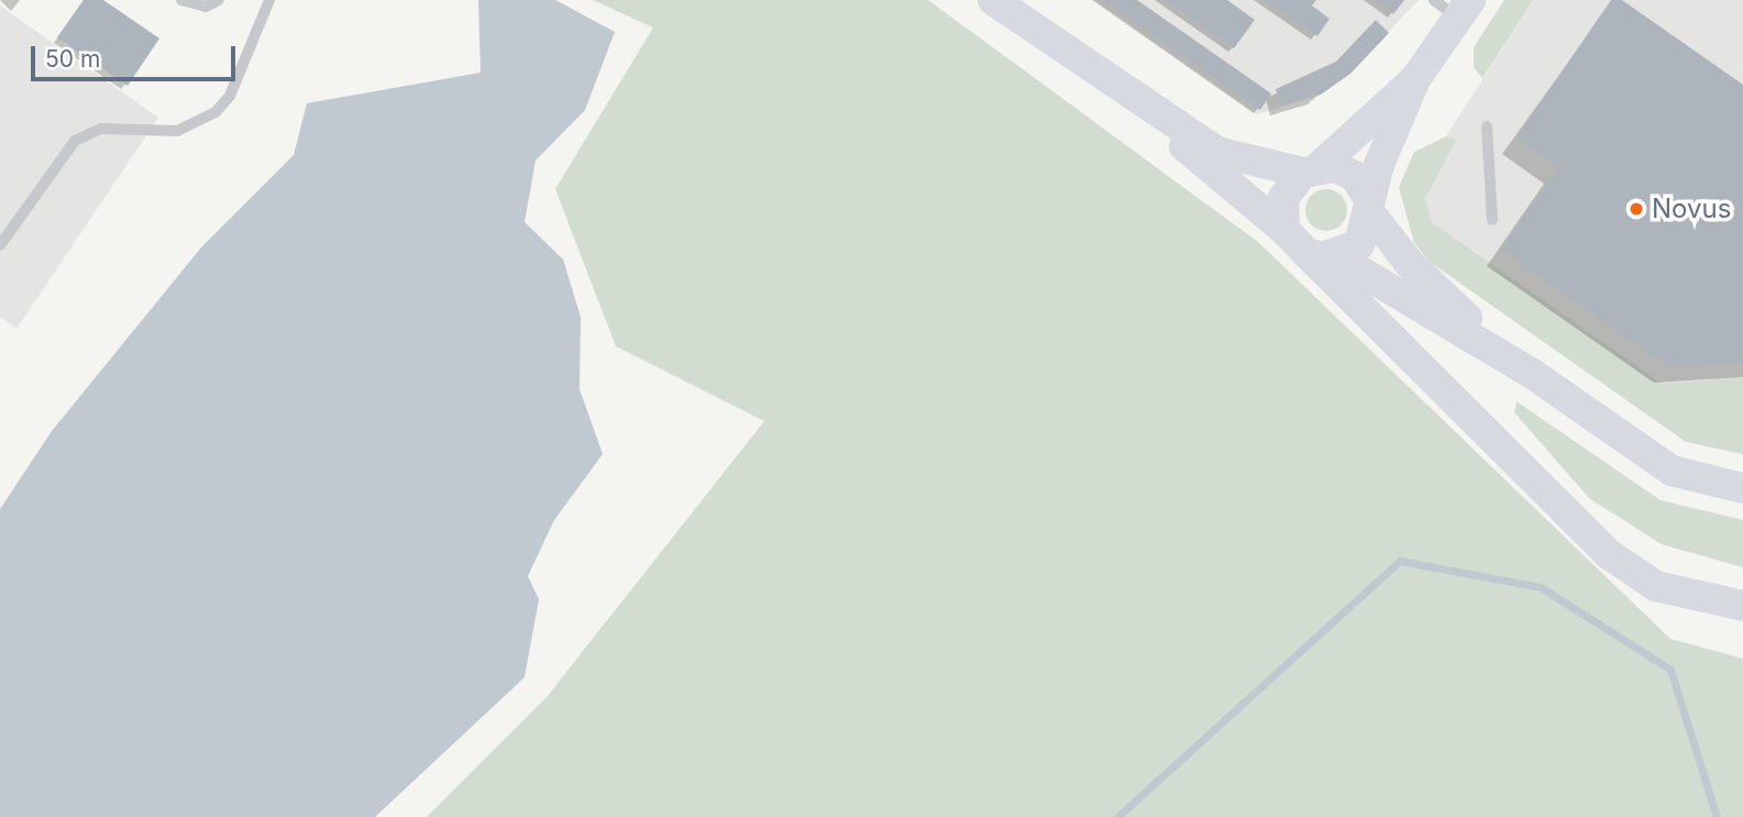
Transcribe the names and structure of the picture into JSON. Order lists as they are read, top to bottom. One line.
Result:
{"places":["Novus"],"scale_bar":"50 m"}
